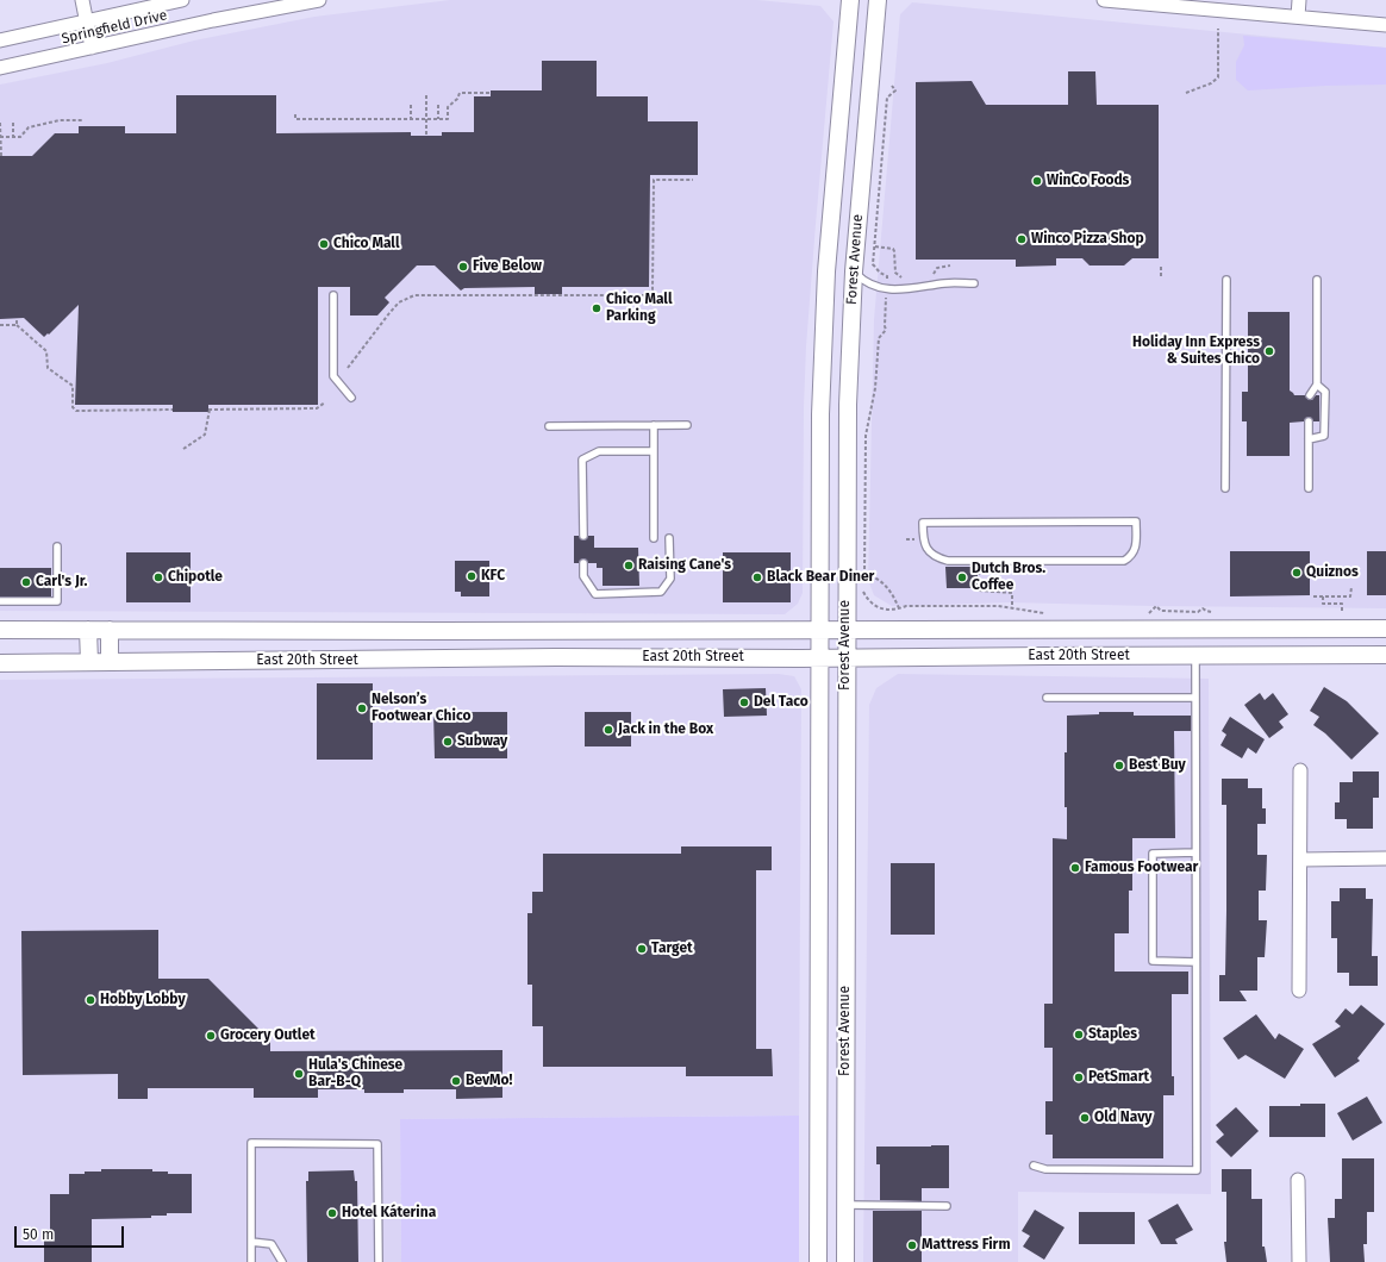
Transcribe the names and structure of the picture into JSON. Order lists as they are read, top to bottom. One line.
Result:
{"streets":{"street":["Springfield Drive","Forest Avenue","East 20th Street"]},"crossings":[["Forest Avenue","East 20th Street"]],"places":["WinCo Foods","Winco Pizza Shop","Chico Mall","Five Below","Chico Mall Parking","Holiday Inn Express & Suites Chico","Raising Cane's","Quiznos","KFC","Chipotle","Black Bear Diner","Dutch Bros. Coffee","Carl's Jr.","Del Taco","Nelson’s Footwear Chico","Jack in the Box","Subway","Best Buy","Famous Footwear","Target","Hobby Lobby","Staples","Grocery Outlet","Hula's Chinese Bar-B-Q","PetSmart","BevMo!","Old Navy","Hotel Káterina","Mattress Firm"],"scale_bar":"50 m"}
